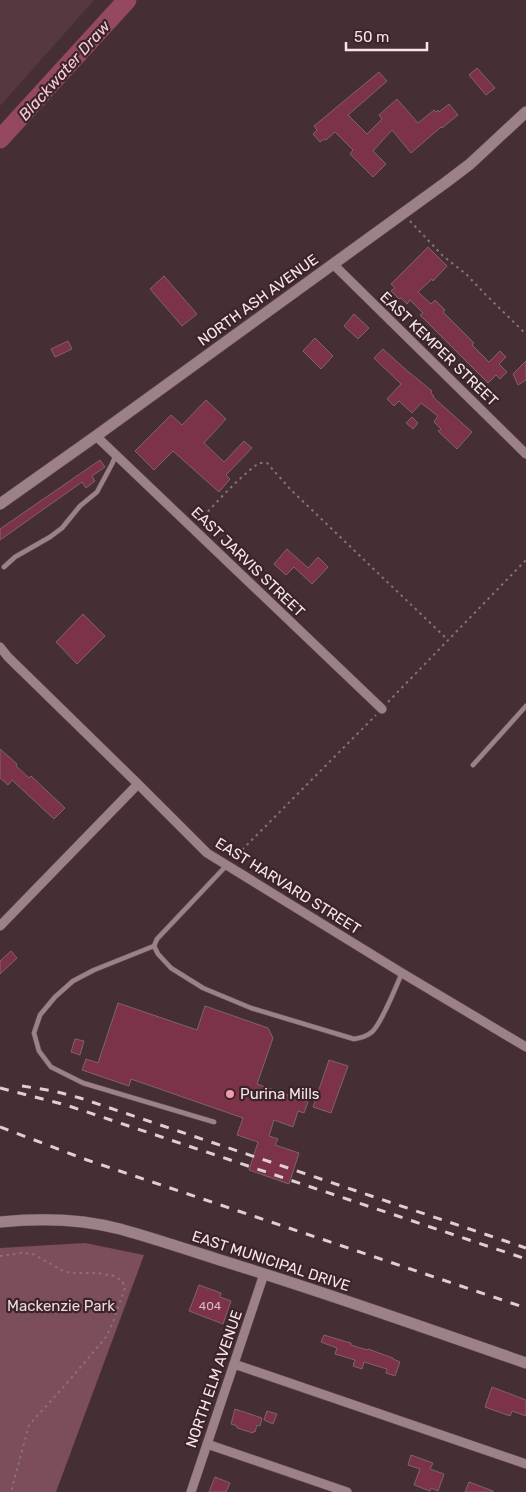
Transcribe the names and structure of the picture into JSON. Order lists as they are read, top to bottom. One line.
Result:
{"streets":{"street":["NORTH ASH AVENUE","EAST KEMPER STREET","EAST JARVIS STREET","EAST HARVARD STREET","EAST MUNICIPAL DRIVE","NORTH ELM AVENUE"]},"crossings":[["NORTH ASH AVENUE","EAST KEMPER STREET"],["NORTH ASH AVENUE","EAST JARVIS STREET"],["EAST MUNICIPAL DRIVE","NORTH ELM AVENUE"]],"water":["Blackwater Draw"],"parks":["Mackenzie Park"],"places":["Purina Mills"],"house_numbers":["404"],"scale_bar":"50 m"}
